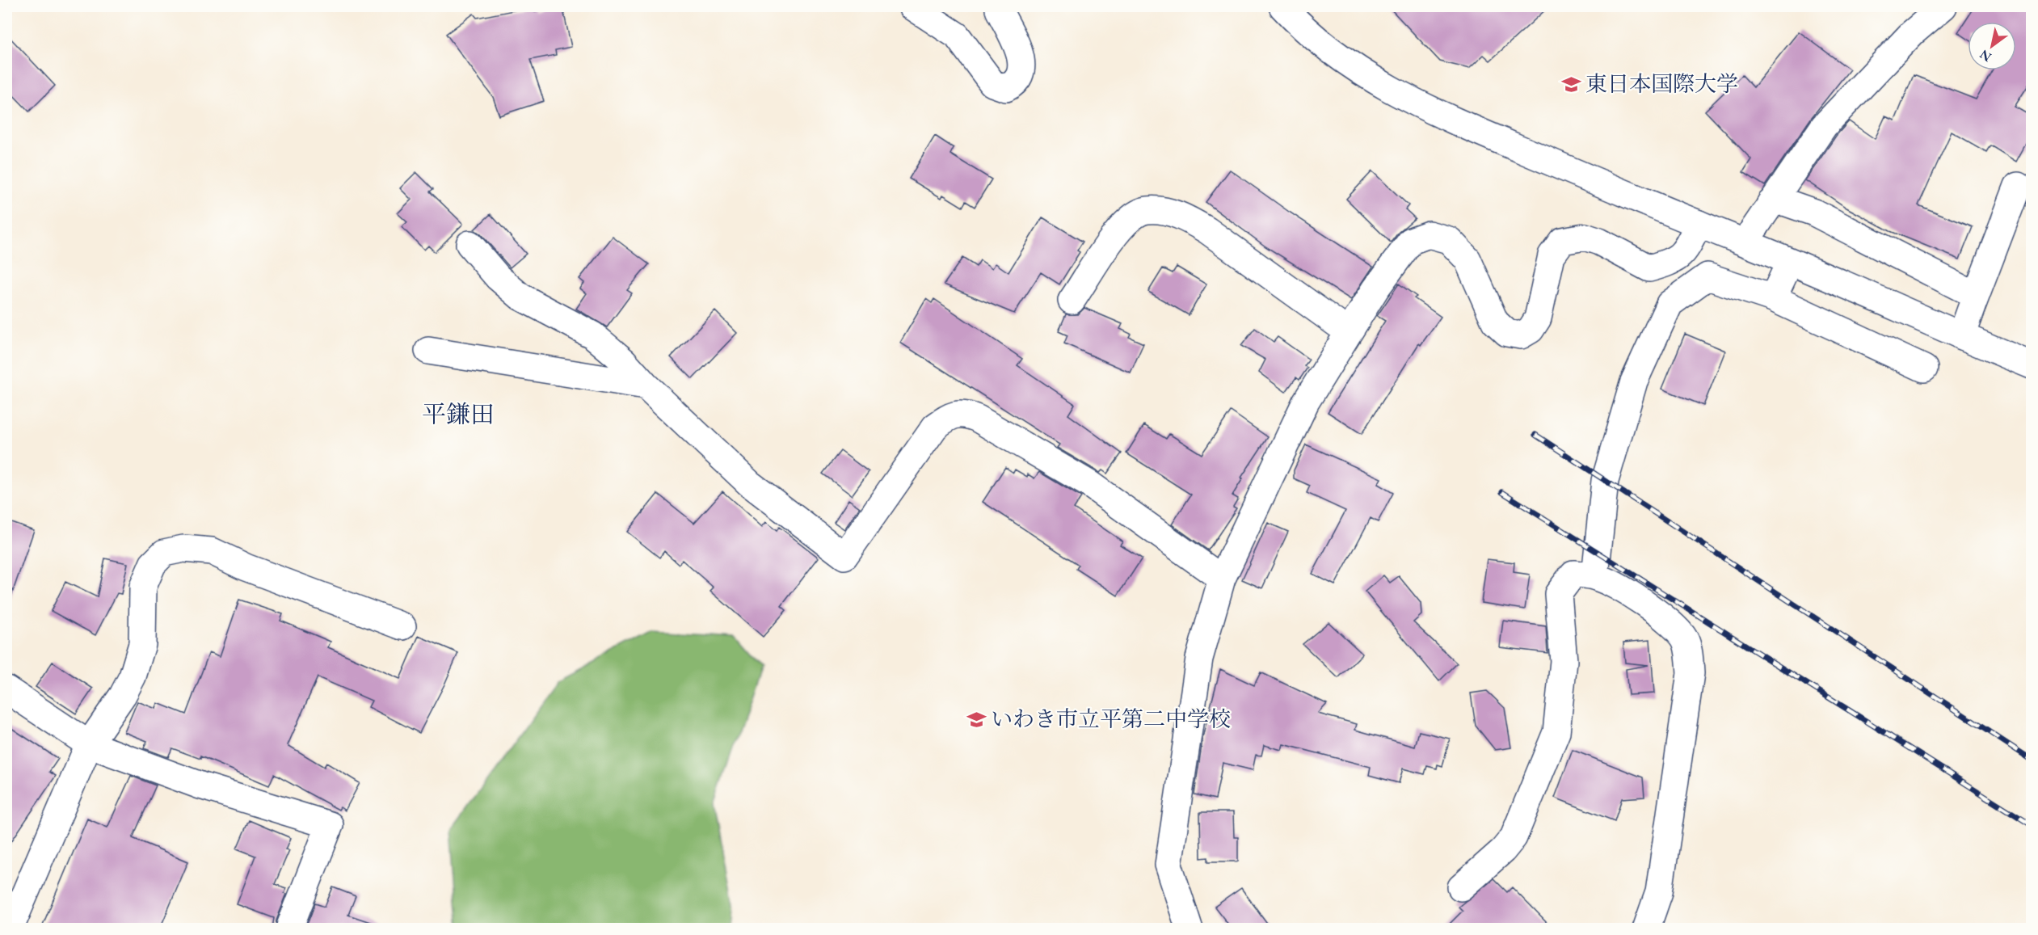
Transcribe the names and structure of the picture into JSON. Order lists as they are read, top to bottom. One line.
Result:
{"districts":["平鎌田"],"places":{"school or university":["東日本国際大学","いわき市立平第二中学校"]},"north":"bottom left"}
